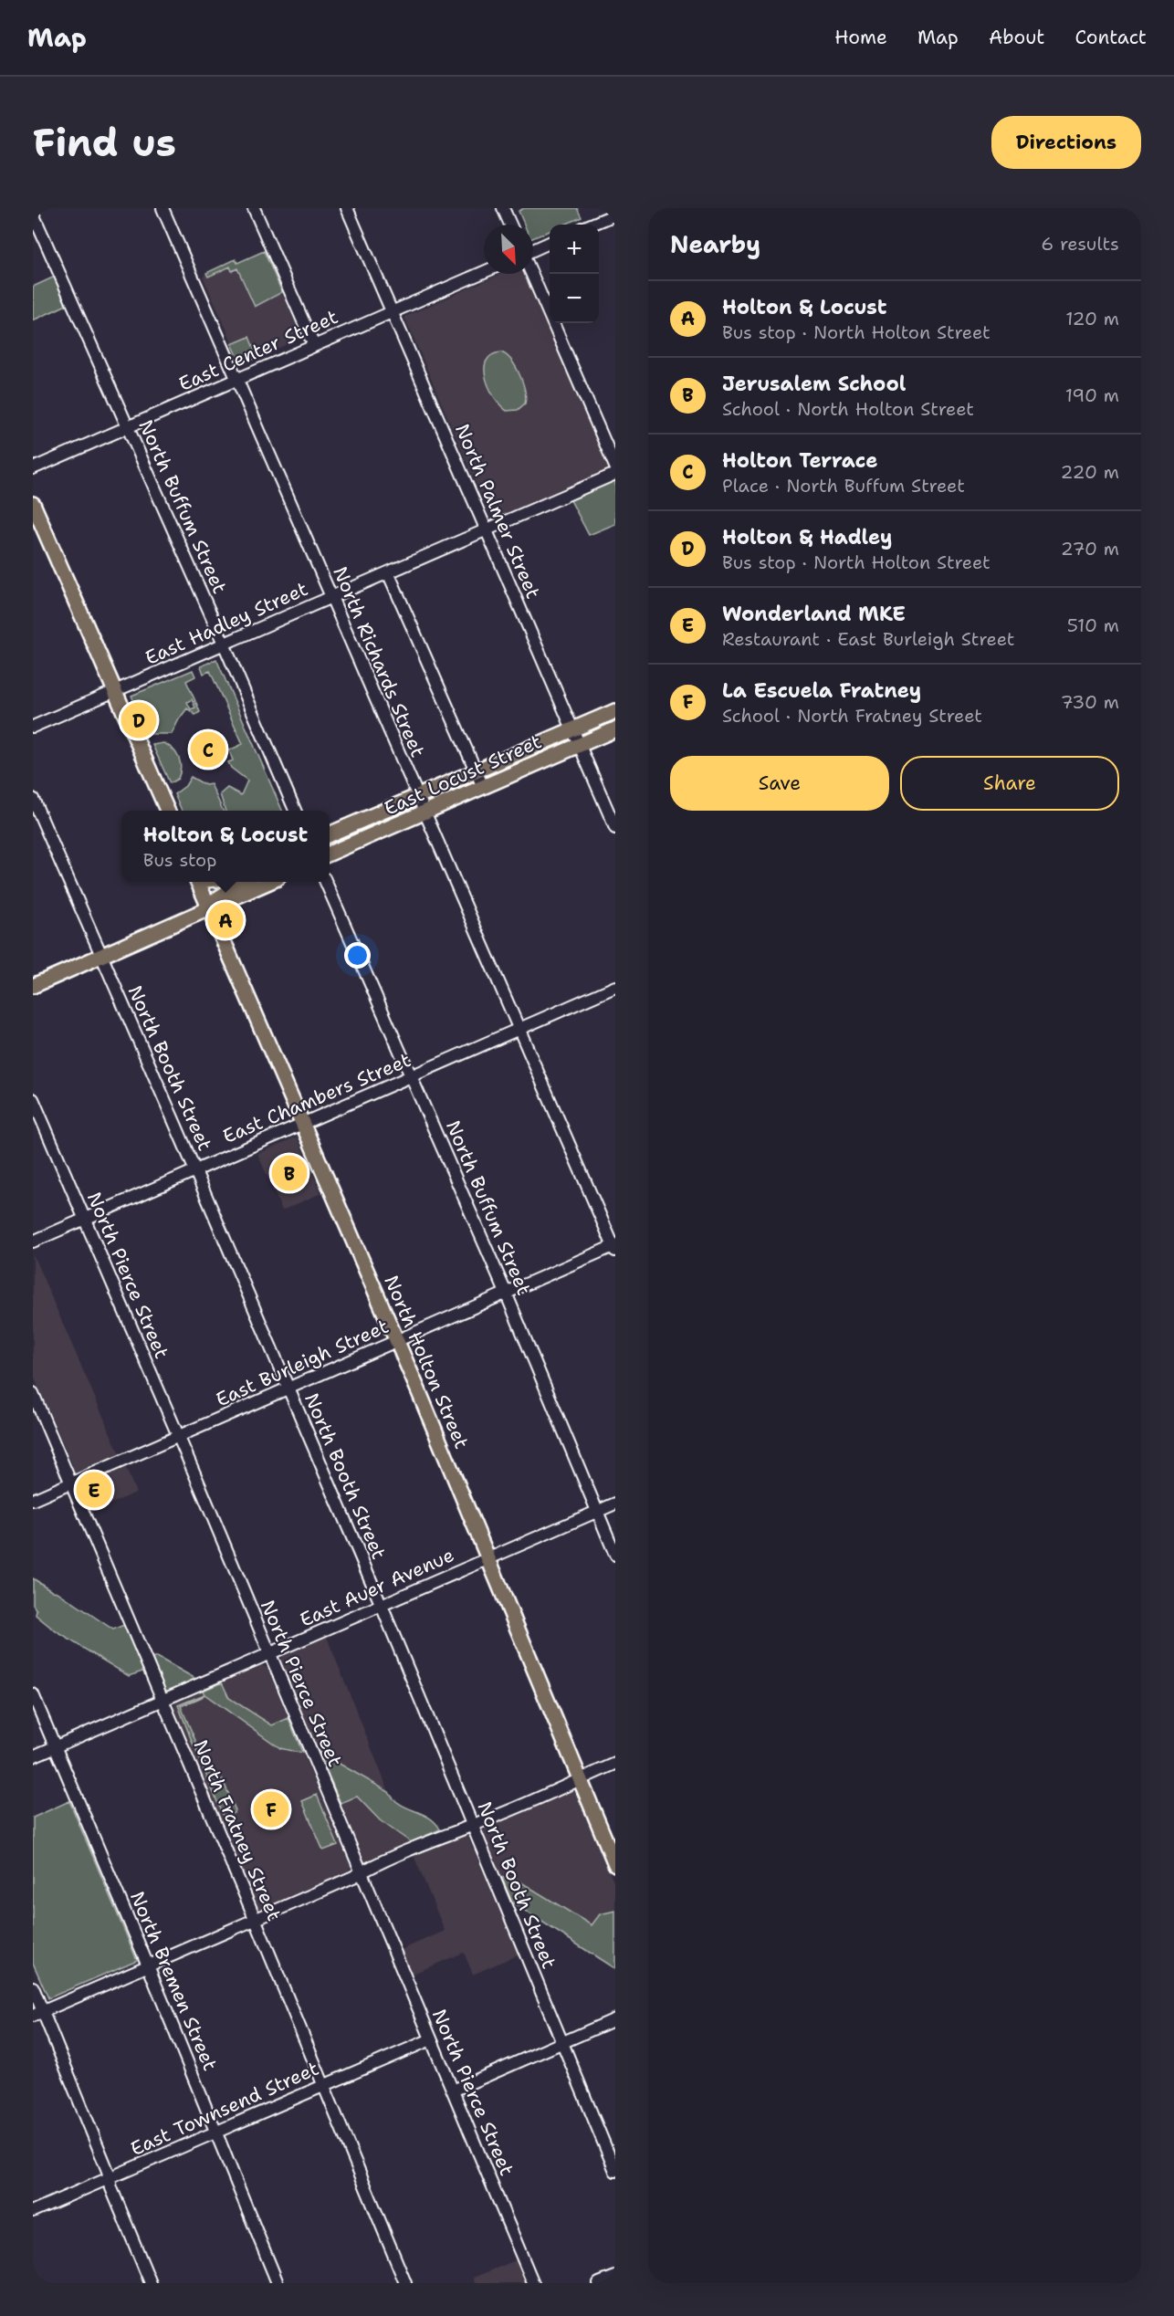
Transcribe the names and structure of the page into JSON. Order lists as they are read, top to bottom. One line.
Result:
{"streets":{"main road":["East Locust Street","North Holton Street"],"street":["East Center Street","North Buffum Street","North Palmer Street","East Hadley Street","North Richards Street","North Booth Street","East Chambers Street","North Pierce Street","East Burleigh Street","East Auer Avenue","North Fratney Street","North Bremen Street","East Townsend Street"]},"crossings":[["East Center Street","North Buffum Street"],["East Center Street","North Palmer Street"],["East Center Street","North Richards Street"],["North Buffum Street","East Hadley Street"],["North Buffum Street","East Chambers Street"],["North Buffum Street","East Burleigh Street"],["North Buffum Street","East Auer Avenue"],["North Palmer Street","East Hadley Street"],["North Palmer Street","East Locust Street"],["East Hadley Street","North Richards Street"],["North Richards Street","East Locust Street"],["North Richards Street","East Chambers Street"],["North Richards Street","East Burleigh Street"],["North Booth Street","East Chambers Street"],["North Booth Street","East Burleigh Street"],["North Booth Street","East Auer Avenue"],["East Chambers Street","North Pierce Street"],["East Chambers Street","North Holton Street"],["North Pierce Street","East Burleigh Street"],["North Pierce Street","East Auer Avenue"],["North Pierce Street","East Townsend Street"],["North Holton Street","East Burleigh Street"],["North Holton Street","East Auer Avenue"],["East Burleigh Street","North Fratney Street"],["East Auer Avenue","North Fratney Street"],["East Auer Avenue","North Bremen Street"],["North Fratney Street","East Townsend Street"],["North Bremen Street","East Townsend Street"]],"north":"bottom right","page":{"header":"Map","nav":["Home","Map","About","Contact"],"buttons":["Directions",["Save","Share"]],"title":"Find us","heading":["Nearby","6 results"],"map_buttons":["+","−"],"list":[{"mark":"A","name":"Holton & Locust","note":"Bus stop · North Holton Street","value":"120 m"},{"mark":"B","name":"Jerusalem School","note":"School · North Holton Street","value":"190 m"},{"mark":"C","name":"Holton Terrace","note":"Place · North Buffum Street","value":"220 m"},{"mark":"D","name":"Holton & Hadley","note":"Bus stop · North Holton Street","value":"270 m"},{"mark":"E","name":"Wonderland MKE","note":"Restaurant · East Burleigh Street","value":"510 m"},{"mark":"F","name":"La Escuela Fratney","note":"School · North Fratney Street","value":"730 m"}],"pins":["D","C","A","B","E","F"],"popup":["Holton & Locust","Bus stop"]}}
